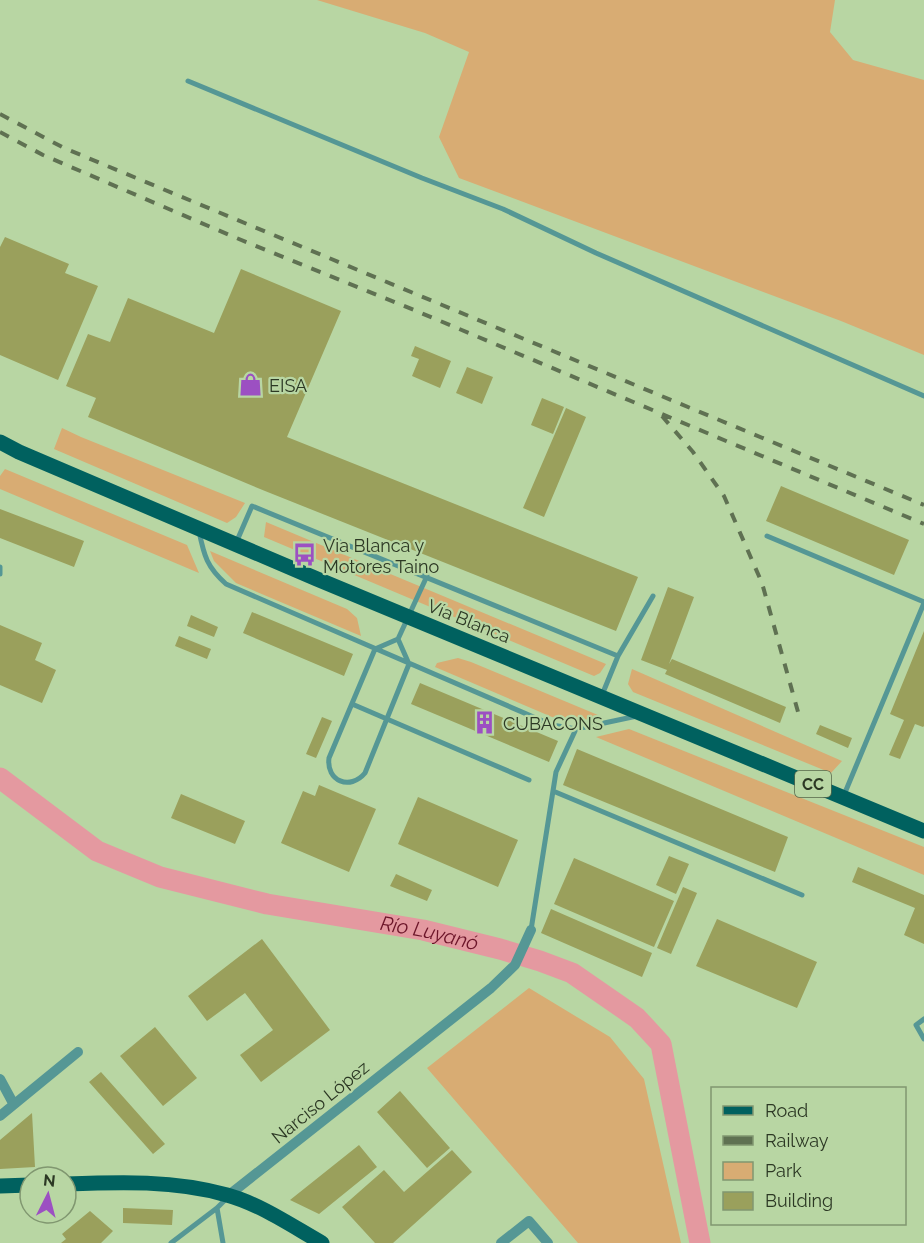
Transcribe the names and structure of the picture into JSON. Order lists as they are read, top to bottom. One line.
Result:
{"streets":{"main road":["Vía Blanca","CC"],"street":["Narciso López"]},"water":["Río Luyanó"],"places":{"shop":["EISA"],"bus stop":["Via Blanca y Motores Taino"],"building":["CUBACONS"]},"legend":["Road","Railway","Park","Building"],"north":"top"}
